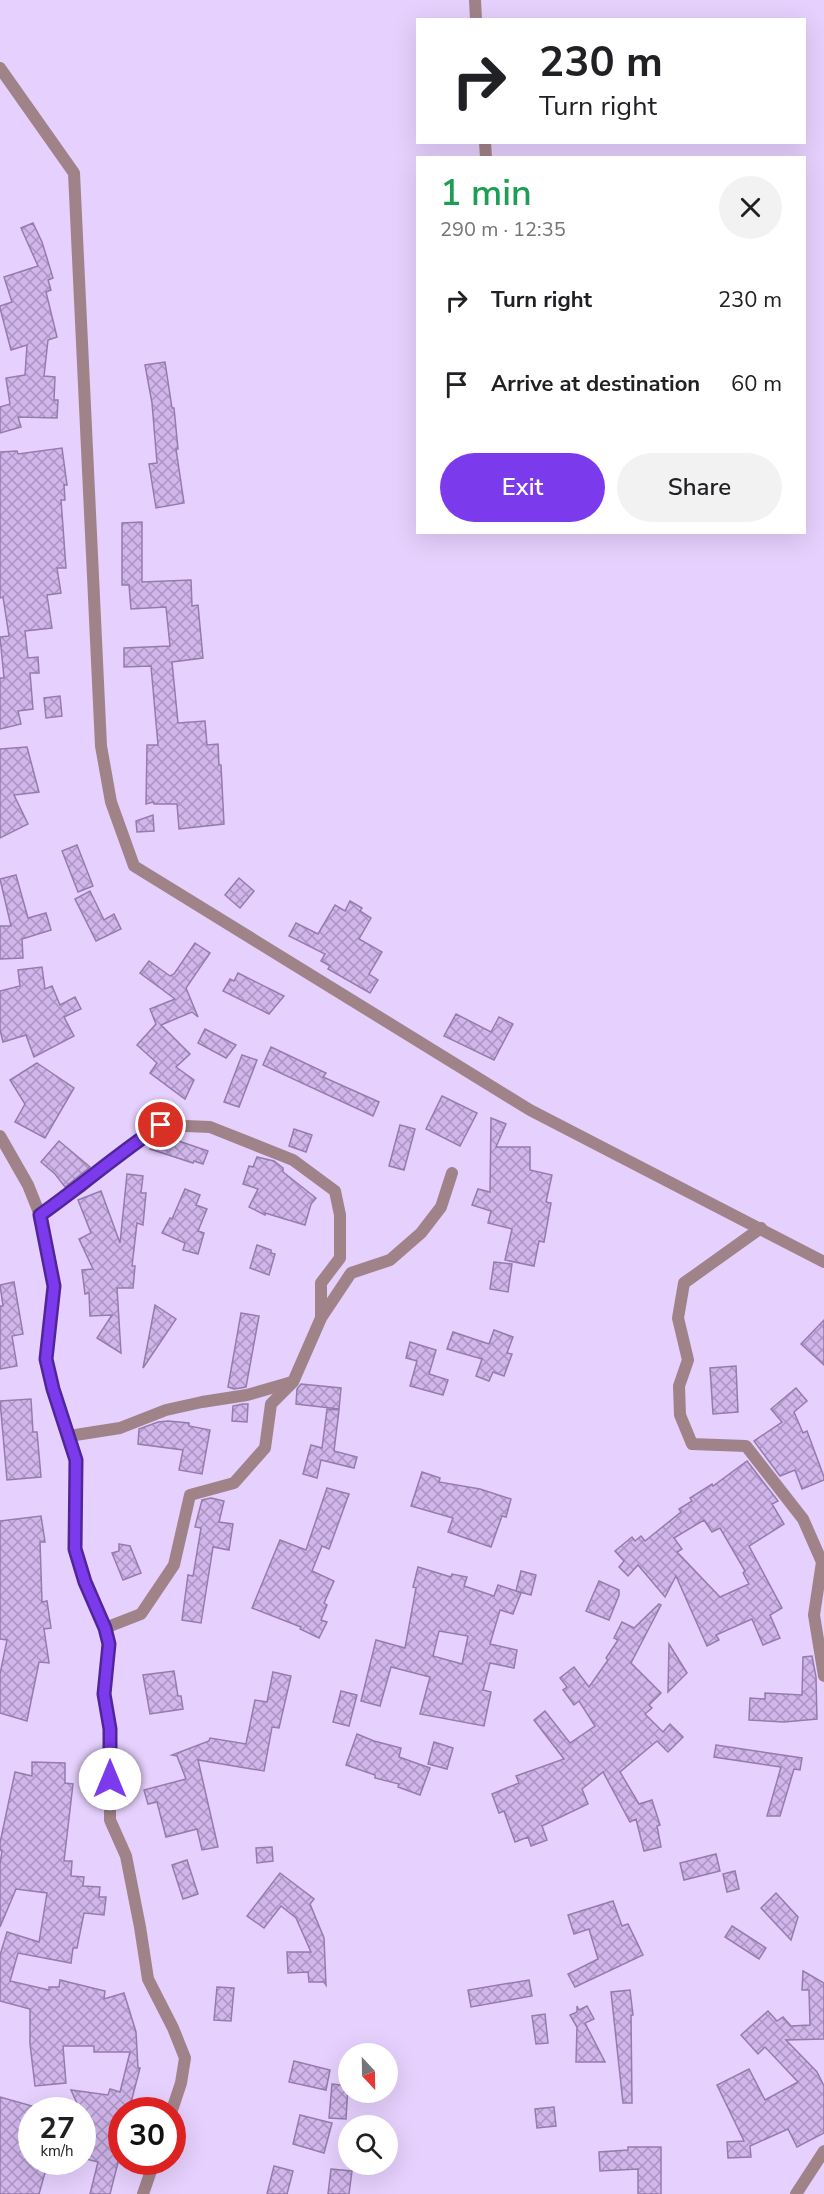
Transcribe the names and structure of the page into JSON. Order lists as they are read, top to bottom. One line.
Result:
{"north":"bottom","page":{"turn":["230 m","Turn right"],"heading":["1 min","290 m · 12:35"],"list":[{"name":"Turn right","value":"230 m"},{"name":"Arrive at destination","value":"60 m"}],"buttons":["Exit","Share"],"speed":"27 km/h","limit":"30"}}
